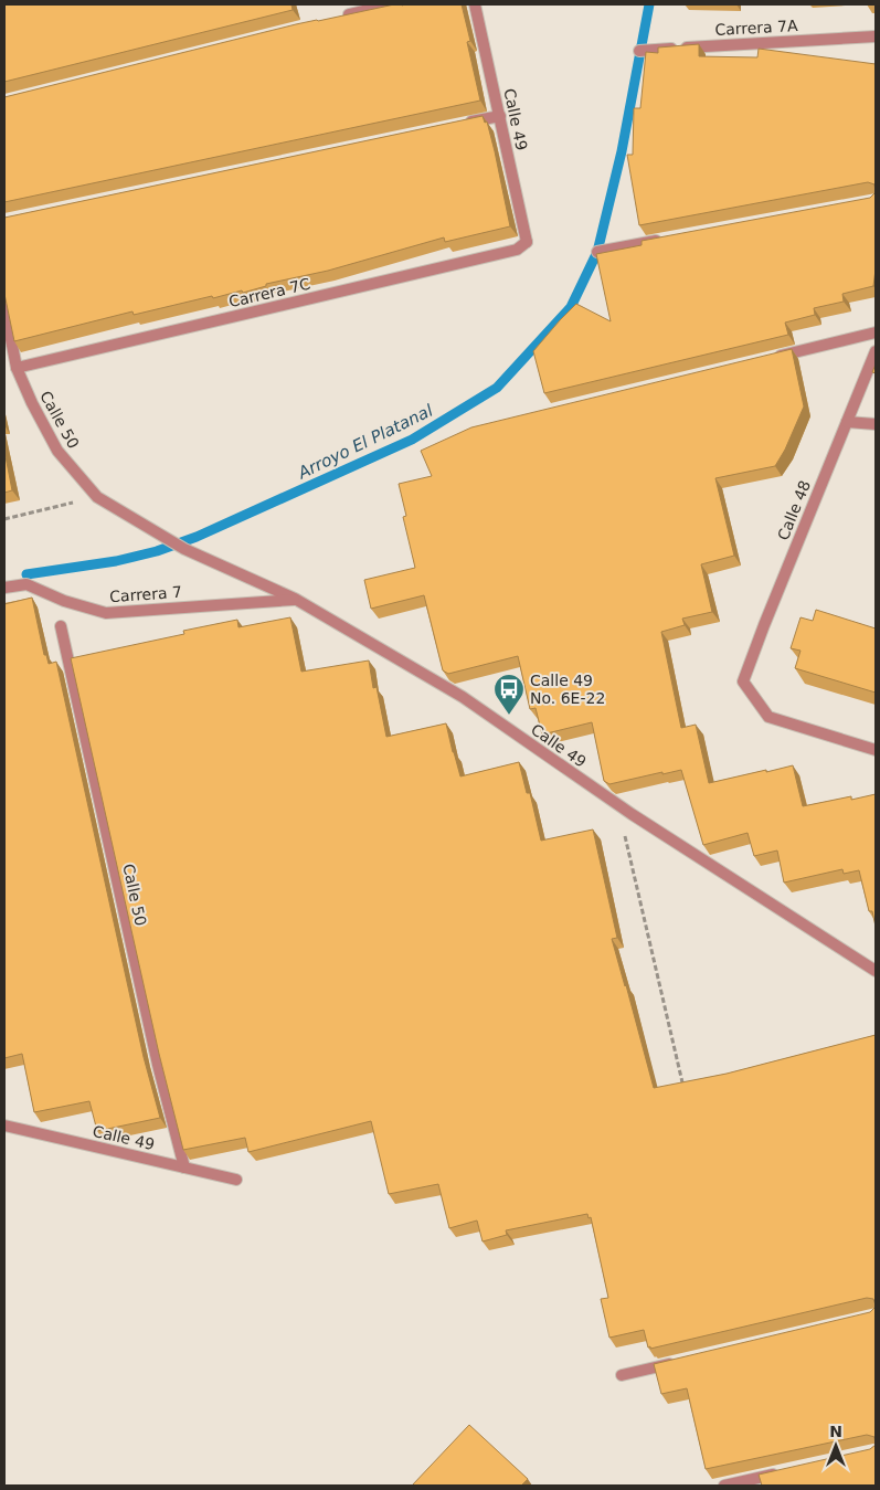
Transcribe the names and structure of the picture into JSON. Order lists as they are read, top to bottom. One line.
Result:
{"streets":{"street":["Carrera 7A","Calle 49","Carrera 7C","Calle 50","Calle 48","Carrera 7"]},"crossings":[["Calle 49","Carrera 7C"],["Calle 49","Calle 50"],["Calle 49","Carrera 7"],["Carrera 7C","Calle 50"]],"water":["Arroyo El Platanal"],"places":{"bus stop":["Calle 49 No. 6E-22"]},"north":"top"}
